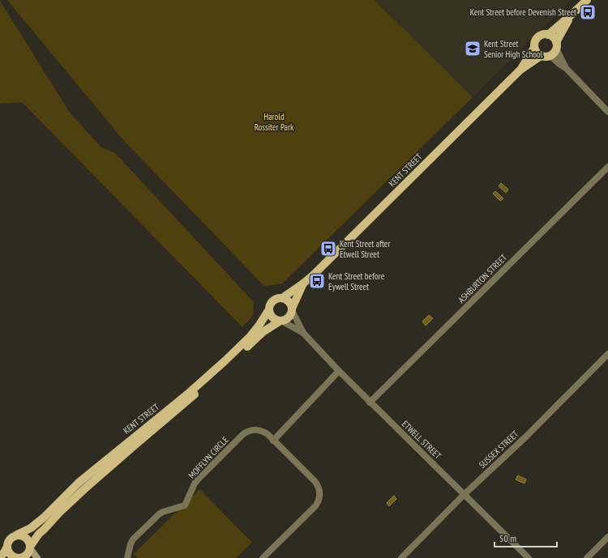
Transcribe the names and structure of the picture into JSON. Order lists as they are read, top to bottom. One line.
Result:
{"streets":{"main road":["KENT STREET"],"street":["ASHBURTON STREET","ETWELL STREET","SUSSEX STREET","MOFFLYN CIRCLE"]},"crossings":[["KENT STREET","ETWELL STREET"],["ASHBURTON STREET","ETWELL STREET"],["ETWELL STREET","SUSSEX STREET"]],"parks":["Harold Rossiter Park"],"places":{"bus stop":["Kent Street before Devenish Street","Kent Street after Etwell Street","Kent Street before Eywell Street"],"school or university":["Kent Street Senior High School"]},"scale_bar":"50 m"}
